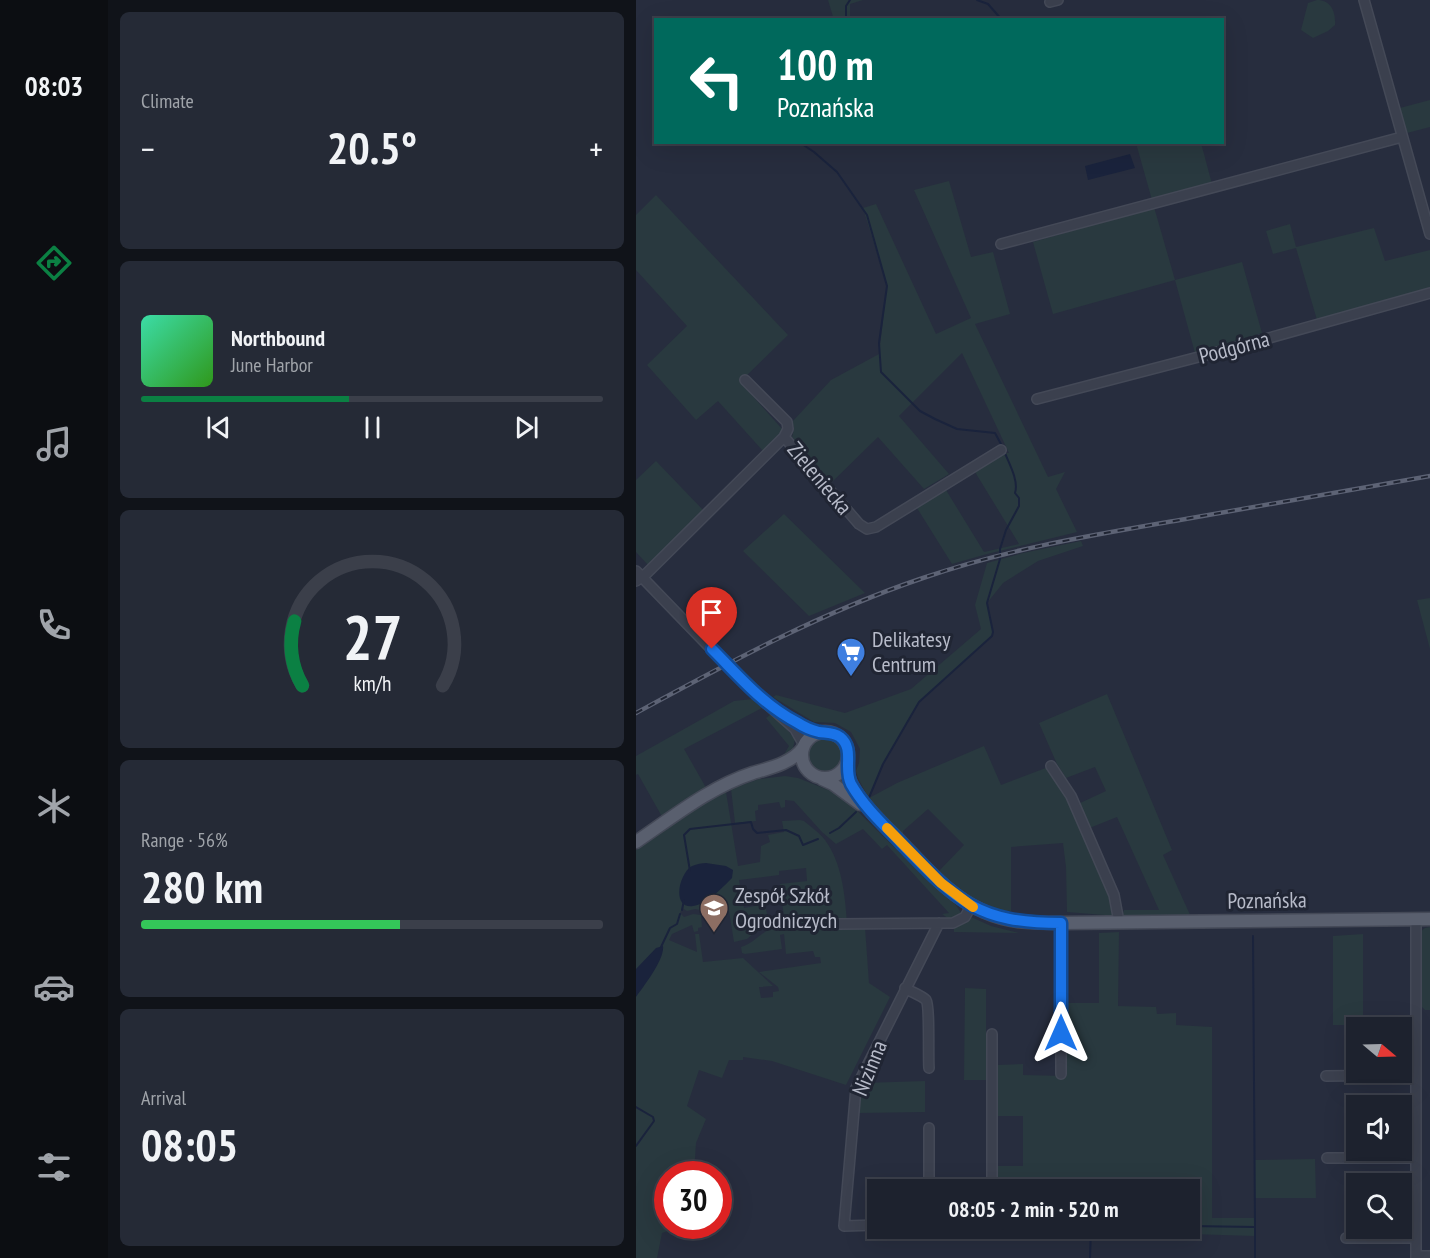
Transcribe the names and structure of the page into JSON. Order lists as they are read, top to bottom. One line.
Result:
{"streets":{"main road":["Poznańska"],"street":["Podgórna","Zieleniecka","Nizinna"]},"places":{"supermarket":["Delikatesy Centrum"],"school or university":["Zespół Szkół Ogrodniczych"]},"north":"right","page":{"tabs":"08:03","tile":["Climate",["Range · 56%","280 km"],["Arrival","08:05"]],"turn":["100 m","Poznańska"],"heat":["−","20.5°","+"],"song":["Northbound","June Harbor"],"limit":"30","trip":"08:05 · 2 min · 520 m","gauge":["27","km/h"]}}
